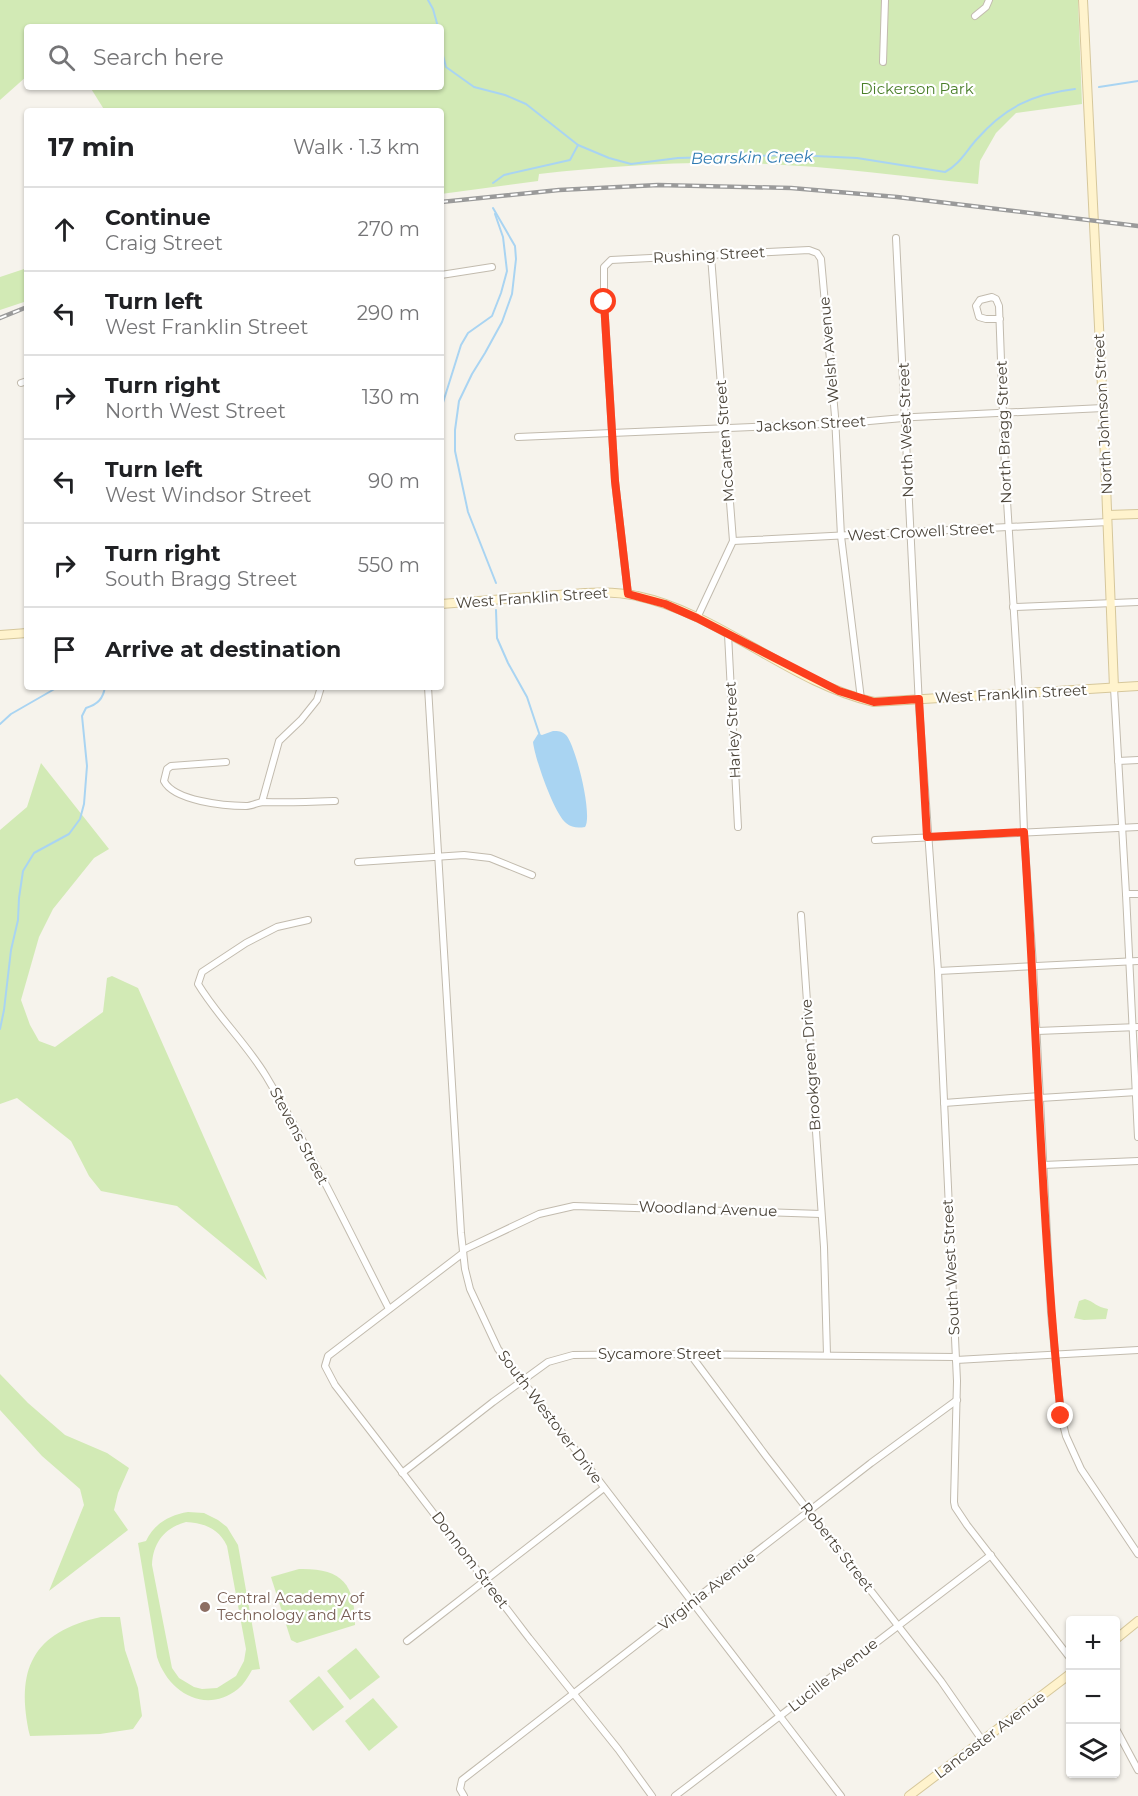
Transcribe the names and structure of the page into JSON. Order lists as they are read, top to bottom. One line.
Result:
{"streets":{"main road":["North Johnson Street","West Crowell Street","West Franklin Street","Lancaster Avenue"],"street":["Rushing Street","Welsh Avenue","Jackson Street","North West Street","North Bragg Street","McCarten Street","Harley Street","Brookgreen Drive","Stevens Street","Woodland Avenue","South West Street","Sycamore Street","South Westover Drive","Roberts Street","Donnom Street","Virginia Avenue","Lucille Avenue"]},"crossings":[["Rushing Street","Welsh Avenue"],["Rushing Street","Jackson Street"],["Rushing Street","McCarten Street"],["Welsh Avenue","Jackson Street"],["Welsh Avenue","West Crowell Street"],["Welsh Avenue","West Franklin Street"],["North Johnson Street","Jackson Street"],["North Johnson Street","West Crowell Street"],["North Johnson Street","West Franklin Street"],["Jackson Street","North West Street"],["Jackson Street","North Bragg Street"],["Jackson Street","McCarten Street"],["North West Street","West Crowell Street"],["North West Street","West Franklin Street"],["North West Street","South West Street"],["North Bragg Street","West Crowell Street"],["North Bragg Street","West Franklin Street"],["North Bragg Street","Sycamore Street"],["McCarten Street","West Crowell Street"],["McCarten Street","West Franklin Street"],["West Franklin Street","Harley Street"],["Brookgreen Drive","Woodland Avenue"],["Stevens Street","Woodland Avenue"],["Woodland Avenue","South Westover Drive"],["Woodland Avenue","Donnom Street"],["South West Street","Sycamore Street"],["South West Street","Virginia Avenue"],["South West Street","Lucille Avenue"],["Sycamore Street","South Westover Drive"],["Sycamore Street","Roberts Street"],["Sycamore Street","Donnom Street"],["South Westover Drive","Virginia Avenue"],["South Westover Drive","Lucille Avenue"],["Roberts Street","Virginia Avenue"],["Roberts Street","Lucille Avenue"],["Roberts Street","Lancaster Avenue"],["Donnom Street","Virginia Avenue"]],"water":["Bearskin Creek"],"parks":["Dickerson Park"],"places":["Central Academy of Technology and Arts"],"page":{"search":"Search here","heading":["17 min","Walk · 1.3 km"],"list":[["Continue","Craig Street","270 m"],["Turn left","West Franklin Street","290 m"],["Turn right","North West Street","130 m"],["Turn left","West Windsor Street","90 m"],["Turn right","South Bragg Street","550 m"],"Arrive at destination"],"map_buttons":["+","−"]}}
